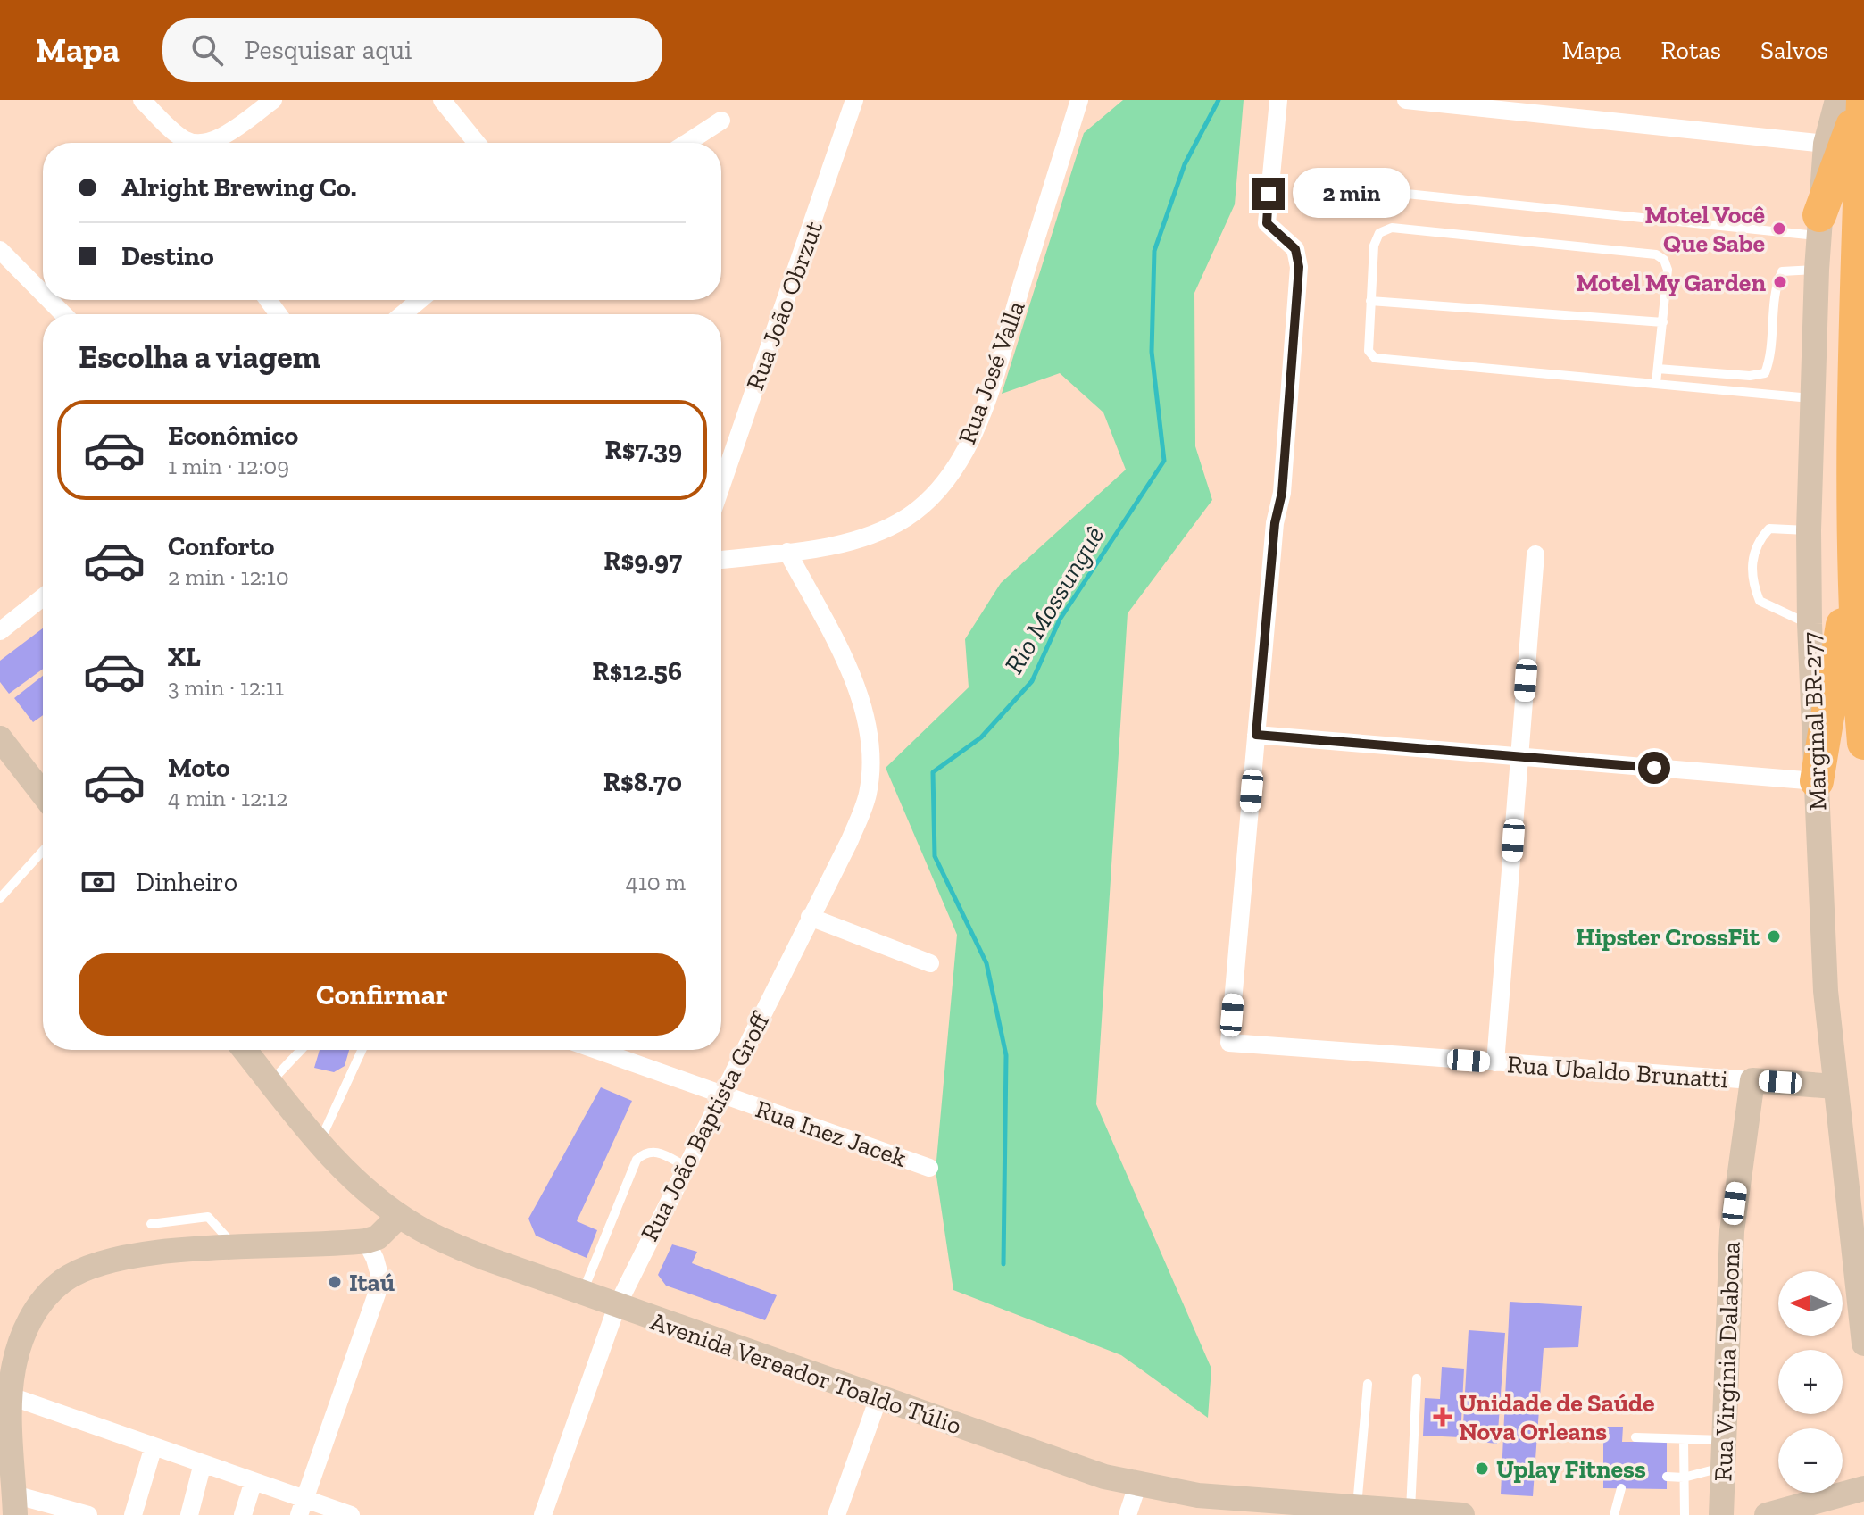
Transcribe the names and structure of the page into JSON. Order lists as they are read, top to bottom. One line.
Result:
{"streets":{"main road":["Marginal BR-277","Rua Ubaldo Brunatti","Rua Virgínia Dalabona","Avenida Vereador Toaldo Túlio"],"street":["Rua João Obrzut","Rua José Valla","Rua João Baptista Groff","Rua Inez Jacek"]},"crossings":[["Rua José Valla","Rua João Baptista Groff"],["Marginal BR-277","Rua Ubaldo Brunatti"],["Rua Ubaldo Brunatti","Rua Virgínia Dalabona"],["Rua João Baptista Groff","Rua Inez Jacek"],["Rua João Baptista Groff","Avenida Vereador Toaldo Túlio"]],"water":["Rio Mossunguê"],"places":{"other":["Motel Você Que Sabe","Motel My Garden","Hipster CrossFit","Itaú","Uplay Fitness"],"health":["Unidade de Saúde Nova Orleans"]},"north":"left","page":{"header":"Mapa","search":"Pesquisar aqui","nav":["Mapa","Rotas","Salvos"],"banner":["Alright Brewing Co.","Destino"],"bubble":"2 min","heading":"Escolha a viagem","list":[{"name":"Econômico","note":"1 min · 12:09","value":"R$7.39"},{"name":"Conforto","note":"2 min · 12:10","value":"R$9.97"},{"name":"XL","note":"3 min · 12:11","value":"R$12.56"},{"name":"Moto","note":"4 min · 12:12","value":"R$8.70"}],"pay":["Dinheiro","410 m"],"buttons":"Confirmar","map_buttons":["+","−"]}}
